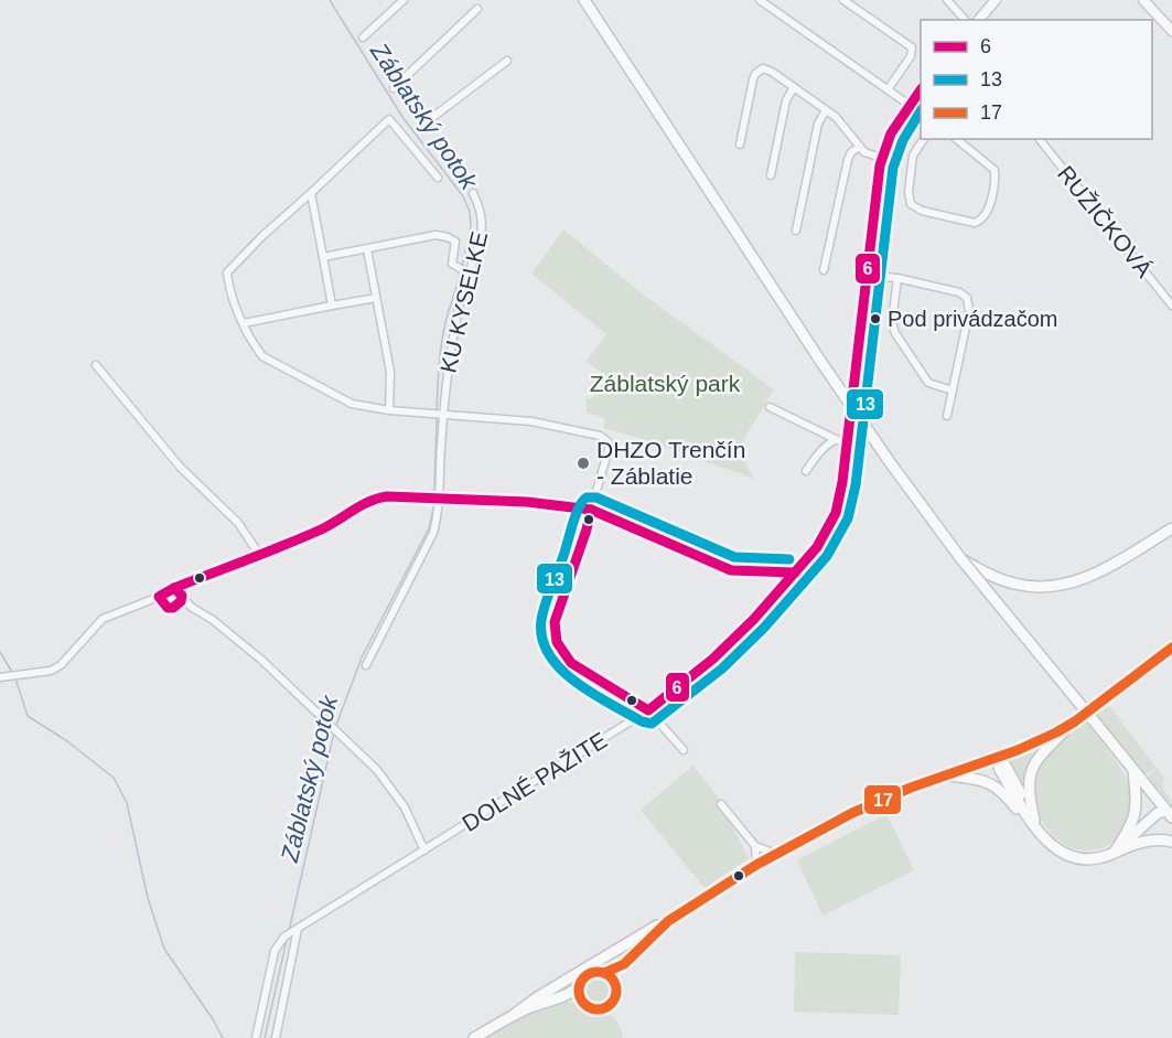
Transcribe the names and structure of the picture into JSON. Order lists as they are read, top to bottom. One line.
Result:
{"streets":{"street":["RUŽIČKOVÁ","KU KYSELKE","DOLNÉ PAŽITE"]},"water":["Záblatský potok"],"parks":["Záblatský park"],"places":["Pod privádzačom","DHZO Trenčín - Záblatie"],"lines":["transit line 6","transit line 13","transit line 17"],"legend":["6","13","17"]}
